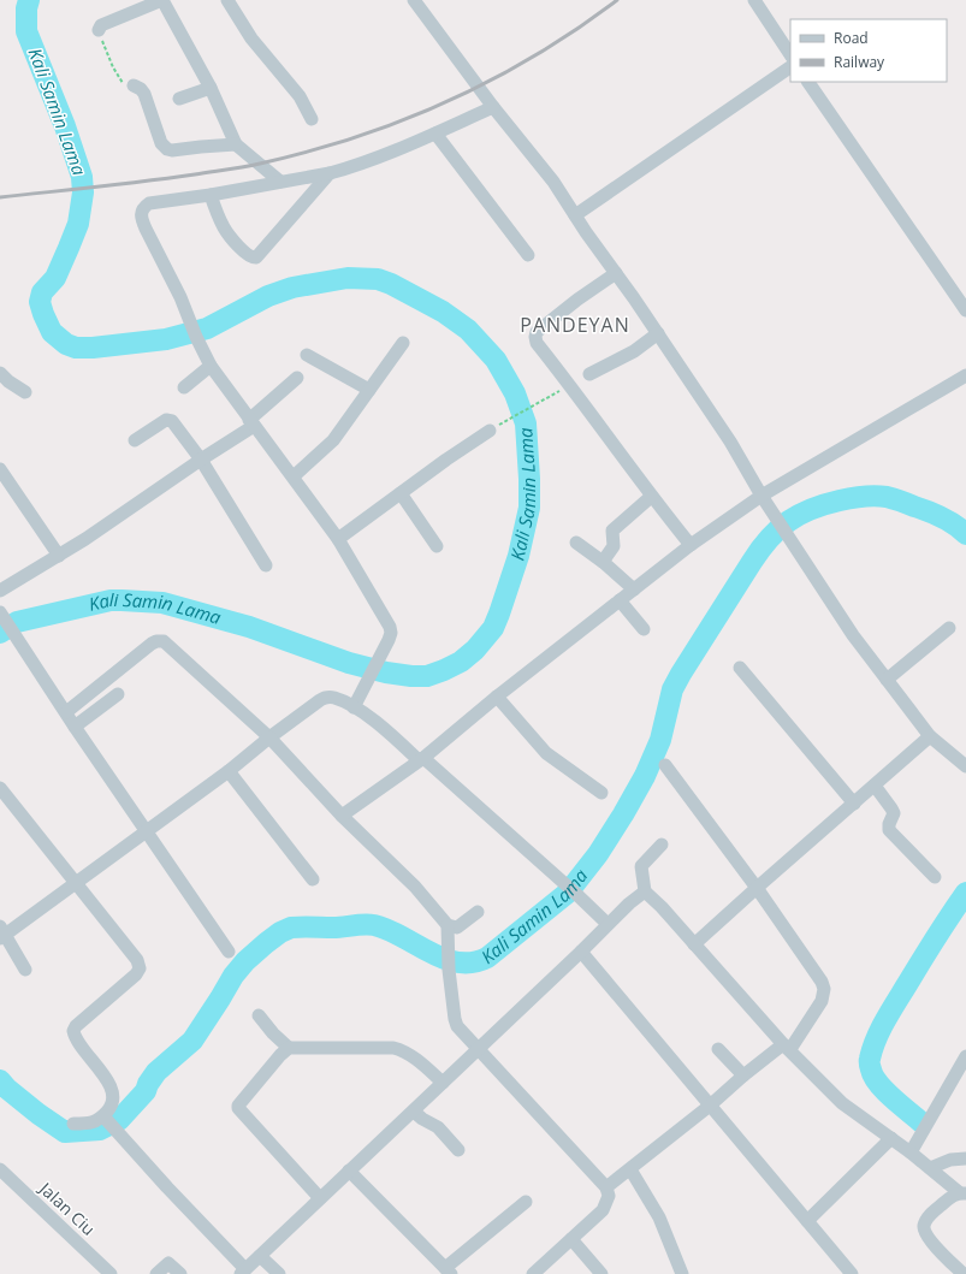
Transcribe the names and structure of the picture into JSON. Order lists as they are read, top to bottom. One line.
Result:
{"streets":{"street":["Jalan Ciu"]},"districts":["PANDEYAN"],"water":["Kali Samin Lama"],"legend":["Road","Railway"]}
